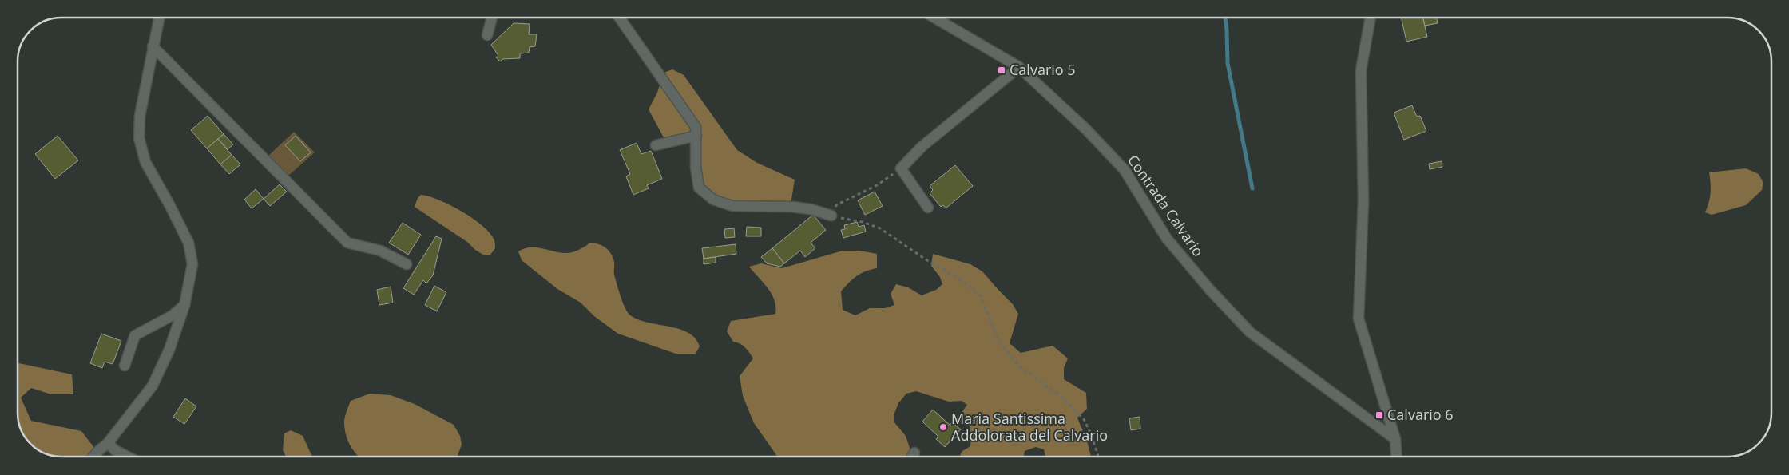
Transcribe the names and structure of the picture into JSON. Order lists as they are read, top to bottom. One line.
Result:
{"streets":{"street":["Contrada Calvario"]},"places":{"transit":["Calvario 5","Calvario 6"],"other":["Maria Santissima Addolorata del Calvario"]}}
